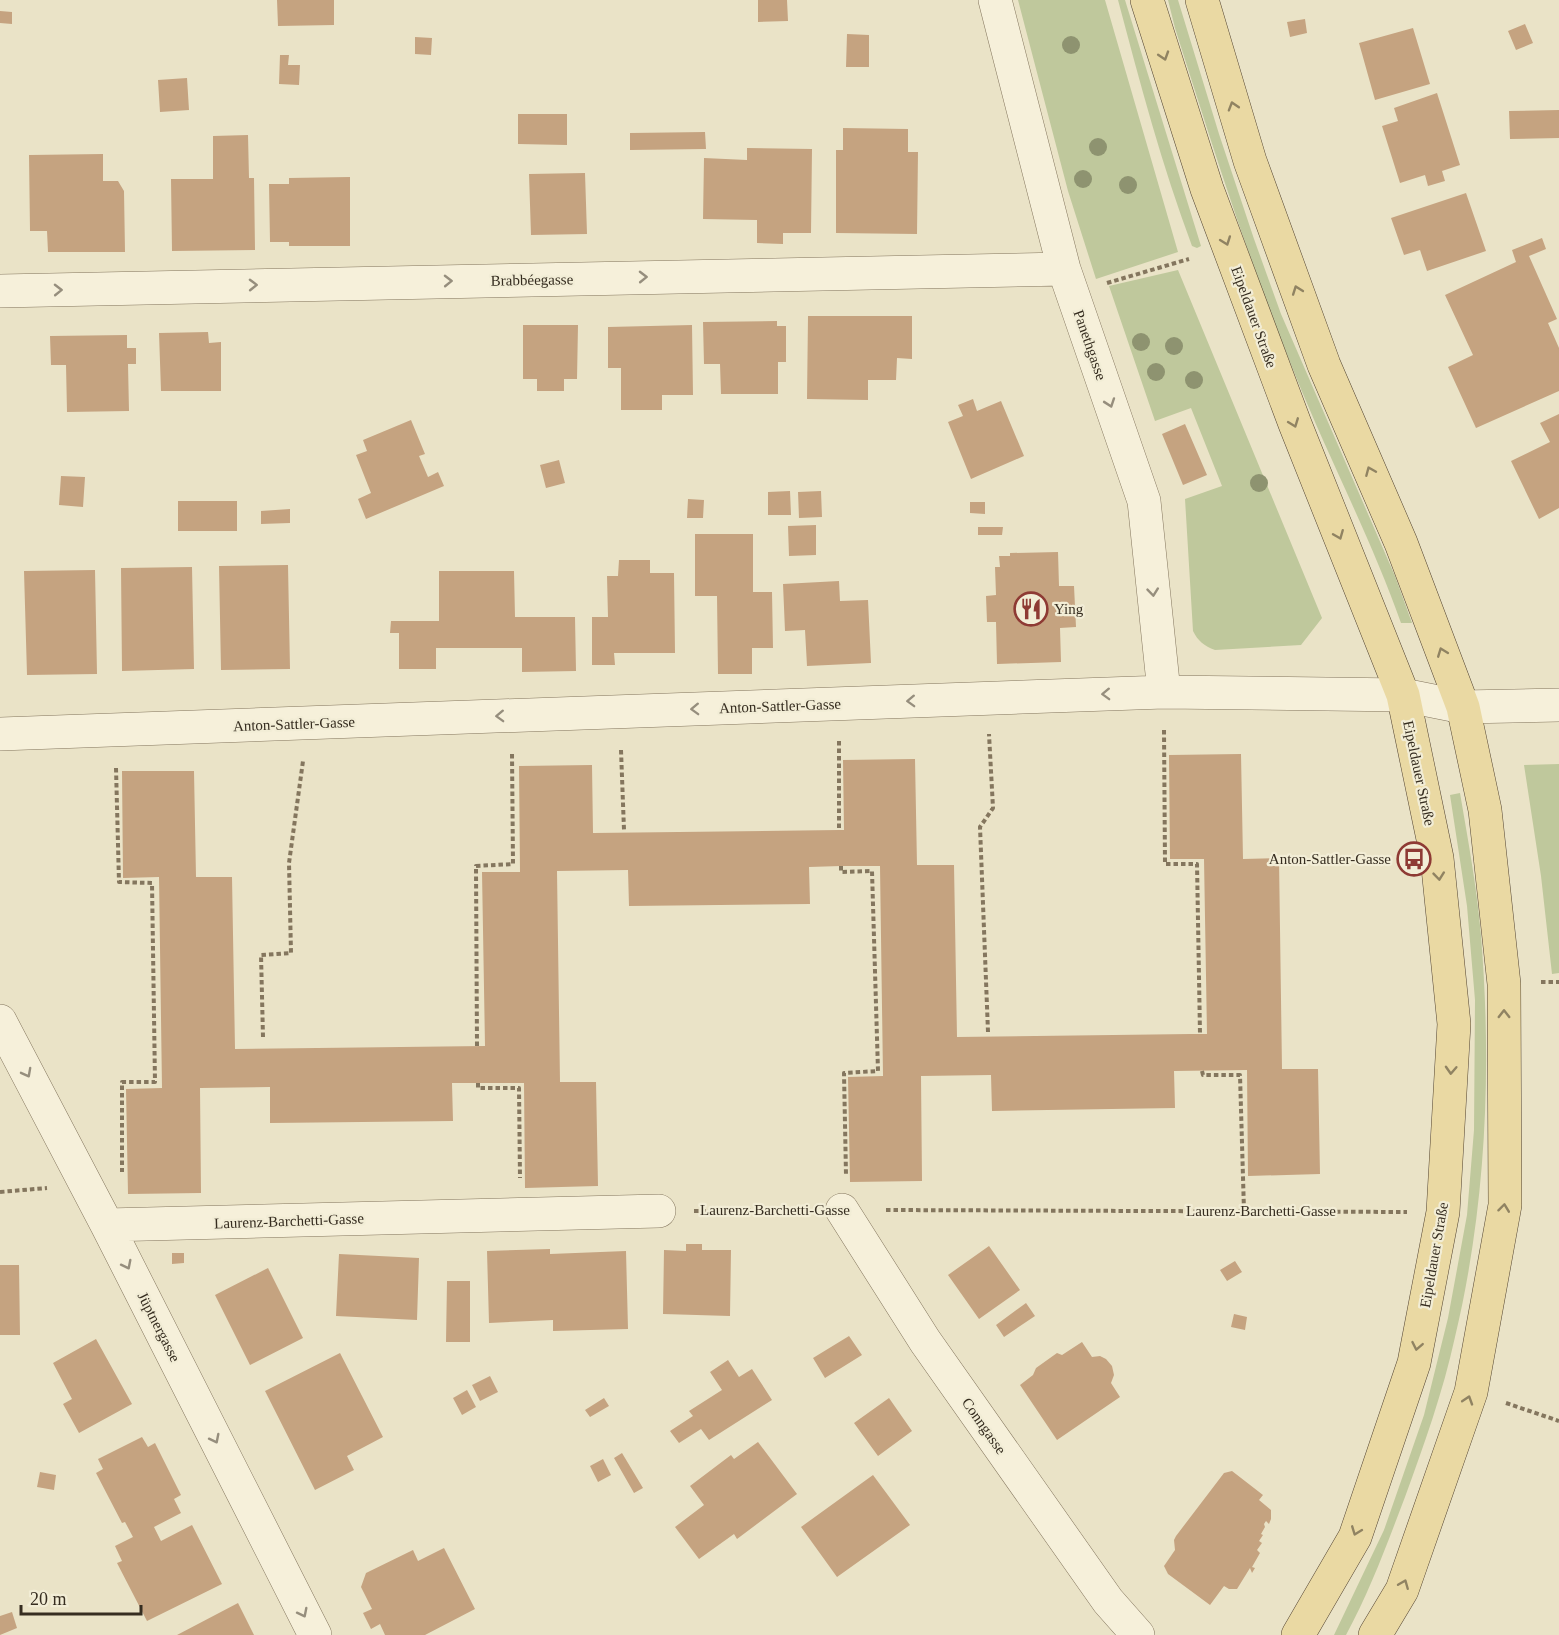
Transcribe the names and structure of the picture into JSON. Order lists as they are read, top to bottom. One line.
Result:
{"streets":{"main road":["Eipeldauer Straße"],"street":["Brabbéegasse","Panethgasse","Anton-Sattler-Gasse","Laurenz-Barchetti-Gasse","Jüptnergasse","Conngasse"]},"crossings":[["Brabbéegasse","Panethgasse"],["Eipeldauer Straße","Anton-Sattler-Gasse"],["Eipeldauer Straße","Laurenz-Barchetti-Gasse"],["Panethgasse","Anton-Sattler-Gasse"],["Laurenz-Barchetti-Gasse","Jüptnergasse"],["Laurenz-Barchetti-Gasse","Conngasse"]],"one_way":["Brabbéegasse","Panethgasse","Anton-Sattler-Gasse","Jüptnergasse"],"places":{"restaurant":["Ying"],"bus stop":["Anton-Sattler-Gasse"]},"scale_bar":"20 m"}
